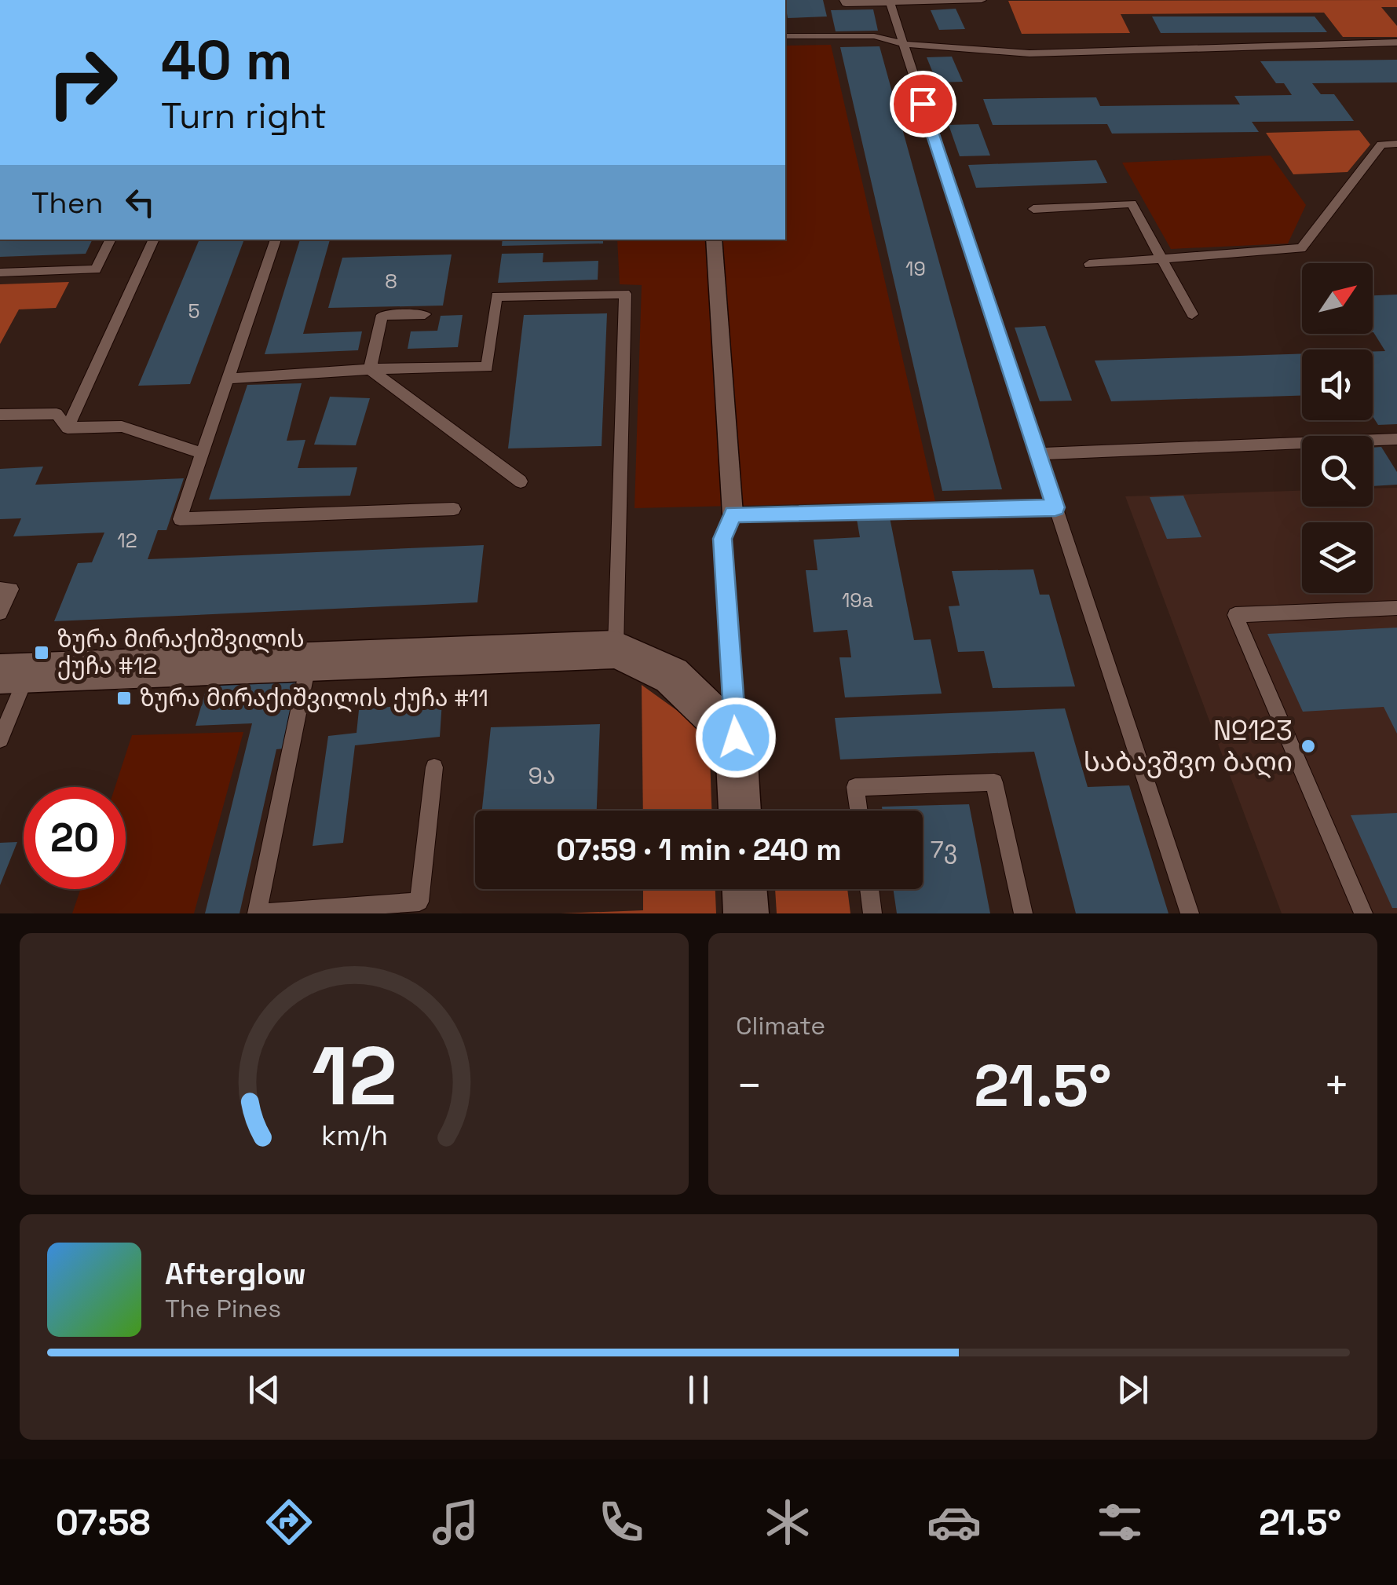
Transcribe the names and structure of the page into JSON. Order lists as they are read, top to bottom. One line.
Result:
{"places":{"transit":["ზურა მირაქიშვილის ქუჩა #12","ზურა მირაქიშვილის ქუჩა #11"],"other":["№123 საბავშვო ბაღი"]},"house_numbers":["19","8","5","12","19a","9ა","7ვ"],"north":"top right","page":{"turn":["40 m","Turn right"],"then":"Then","limit":"20","trip":"07:59 · 1 min · 240 m","tile":"Climate","heat":["−","21.5°","+"],"song":["Afterglow","The Pines"],"tabs":["07:58","21.5°"],"gauge":["12","km/h"]}}
